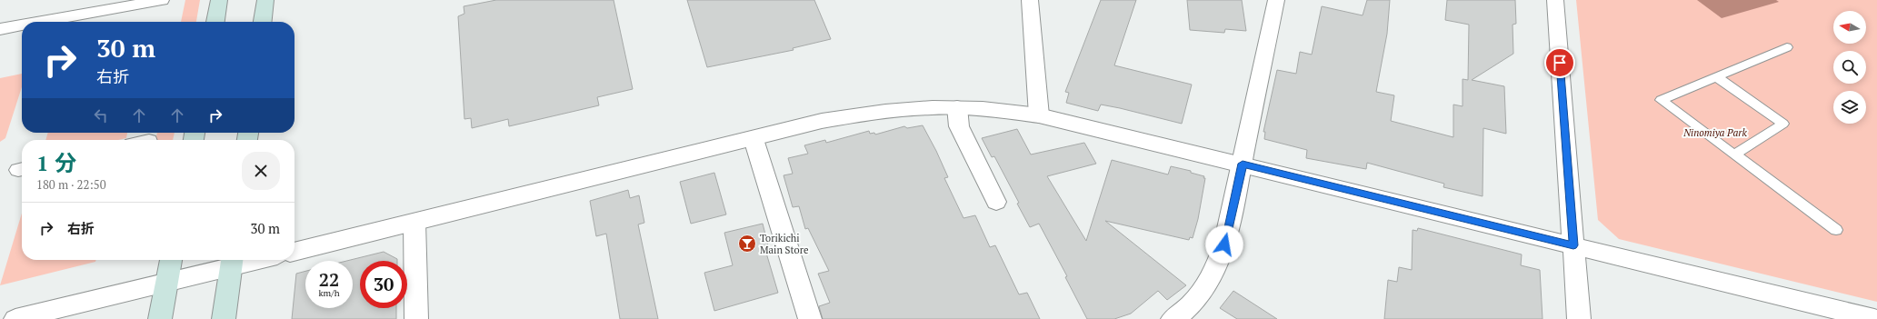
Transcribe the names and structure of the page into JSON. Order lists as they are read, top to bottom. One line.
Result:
{"parks":["Ninomiya Park"],"places":{"bar":["Torikichi Main Store"]},"north":"left","page":{"turn":["30 m","右折"],"heading":["1 分","180 m · 22:50"],"list":[{"name":"右折","value":"30 m"}],"speed":"22 km/h","limit":"30"}}
